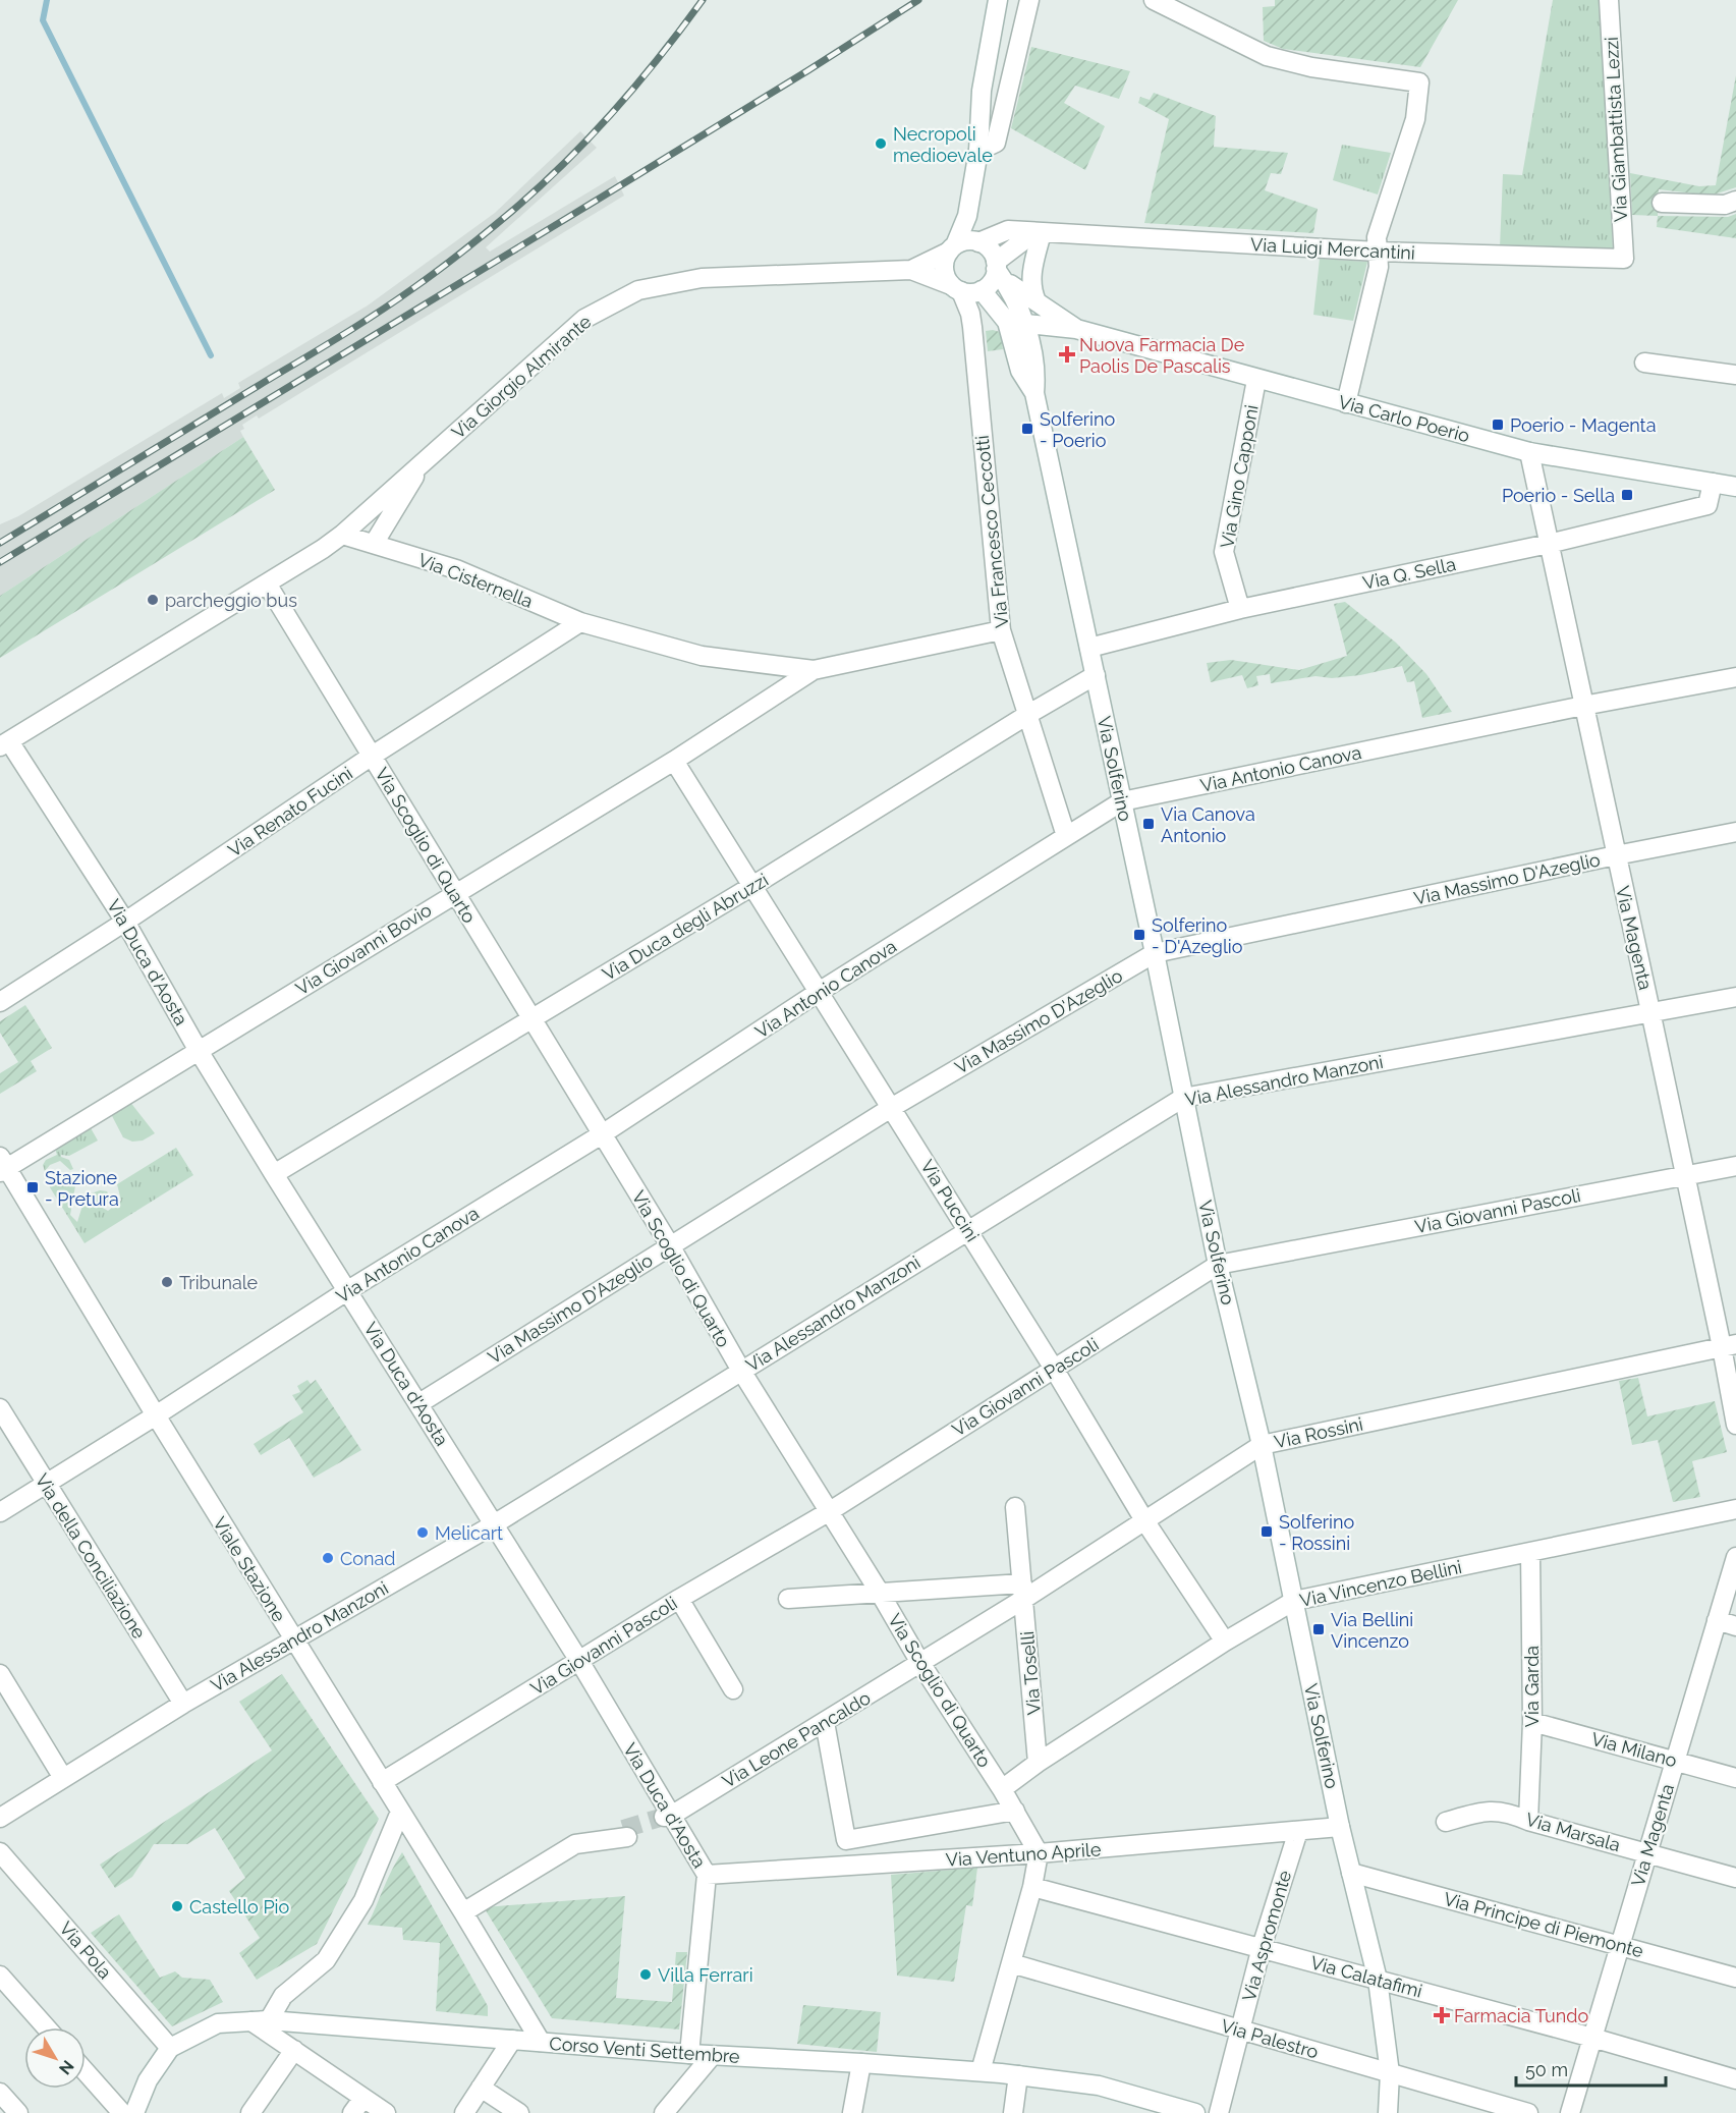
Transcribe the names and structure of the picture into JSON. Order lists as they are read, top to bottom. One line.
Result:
{"streets":{"street":["Via Giambattista Lezzi","Via Luigi Mercantini","Via Giorgio Almirante","Via Carlo Poerio","Via Gino Capponi","Via Francesco Ceccotti","Via Q. Sella","Via Cisternella","Via Solferino","Via Antonio Canova","Via Renato Fucini","Via Scoglio di Quarto","Via Massimo D'Azeglio","Via Duca degli Abruzzi","Via Magenta","Via Giovanni Bovio","Via Duca d'Aosta","Via Alessandro Manzoni","Via Puccini","Via Giovanni Pascoli","Via Rossini","Via della Conciliazione","Viale Stazione","Via Vincenzo Bellini","Via Toselli","Via Garda","Via Leone Pancaldo","Via Milano","Via Marsala","Via Ventuno Aprile","Via Principe di Piemonte","Via Aspromonte","Via Pola","Via Calatafimi","Via Palestro","Corso Venti Settembre"]},"crossings":[["Via Giambattista Lezzi","Via Luigi Mercantini"],["Via Luigi Mercantini","Via Giorgio Almirante"],["Via Luigi Mercantini","Via Carlo Poerio"],["Via Luigi Mercantini","Via Francesco Ceccotti"],["Via Luigi Mercantini","Via Solferino"],["Via Giorgio Almirante","Via Carlo Poerio"],["Via Giorgio Almirante","Via Francesco Ceccotti"],["Via Giorgio Almirante","Via Cisternella"],["Via Giorgio Almirante","Via Solferino"],["Via Carlo Poerio","Via Gino Capponi"],["Via Carlo Poerio","Via Francesco Ceccotti"],["Via Carlo Poerio","Via Q. Sella"],["Via Carlo Poerio","Via Solferino"],["Via Carlo Poerio","Via Magenta"],["Via Gino Capponi","Via Q. Sella"],["Via Francesco Ceccotti","Via Cisternella"],["Via Francesco Ceccotti","Via Solferino"],["Via Francesco Ceccotti","Via Antonio Canova"],["Via Francesco Ceccotti","Via Duca degli Abruzzi"],["Via Q. Sella","Via Solferino"],["Via Q. Sella","Via Magenta"],["Via Cisternella","Via Renato Fucini"],["Via Cisternella","Via Giovanni Bovio"],["Via Solferino","Via Antonio Canova"],["Via Solferino","Via Massimo D'Azeglio"],["Via Solferino","Via Duca degli Abruzzi"],["Via Solferino","Via Alessandro Manzoni"],["Via Solferino","Via Giovanni Pascoli"],["Via Solferino","Via Rossini"],["Via Solferino","Via Vincenzo Bellini"],["Via Solferino","Via Ventuno Aprile"],["Via Solferino","Via Principe di Piemonte"],["Via Solferino","Via Calatafimi"],["Via Solferino","Via Palestro"],["Via Antonio Canova","Via Scoglio di Quarto"],["Via Antonio Canova","Via Magenta"],["Via Antonio Canova","Via Duca d'Aosta"],["Via Antonio Canova","Via Puccini"],["Via Antonio Canova","Via della Conciliazione"],["Via Antonio Canova","Viale Stazione"],["Via Renato Fucini","Via Scoglio di Quarto"],["Via Renato Fucini","Via Duca d'Aosta"],["Via Scoglio di Quarto","Via Massimo D'Azeglio"],["Via Scoglio di Quarto","Via Duca degli Abruzzi"],["Via Scoglio di Quarto","Via Giovanni Bovio"],["Via Scoglio di Quarto","Via Alessandro Manzoni"],["Via Scoglio di Quarto","Via Giovanni Pascoli"],["Via Scoglio di Quarto","Via Rossini"],["Via Scoglio di Quarto","Via Vincenzo Bellini"],["Via Scoglio di Quarto","Via Leone Pancaldo"],["Via Scoglio di Quarto","Via Ventuno Aprile"],["Via Massimo D'Azeglio","Via Magenta"],["Via Massimo D'Azeglio","Via Duca d'Aosta"],["Via Massimo D'Azeglio","Via Puccini"],["Via Duca degli Abruzzi","Via Duca d'Aosta"],["Via Duca degli Abruzzi","Via Puccini"],["Via Magenta","Via Alessandro Manzoni"],["Via Magenta","Via Giovanni Pascoli"],["Via Magenta","Via Rossini"],["Via Magenta","Via Milano"],["Via Magenta","Via Marsala"],["Via Magenta","Via Principe di Piemonte"],["Via Magenta","Via Calatafimi"],["Via Giovanni Bovio","Via Duca d'Aosta"],["Via Giovanni Bovio","Via Puccini"],["Via Giovanni Bovio","Viale Stazione"],["Via Duca d'Aosta","Via Alessandro Manzoni"],["Via Duca d'Aosta","Via Giovanni Pascoli"],["Via Duca d'Aosta","Via Leone Pancaldo"],["Via Duca d'Aosta","Via Ventuno Aprile"],["Via Duca d'Aosta","Corso Venti Settembre"],["Via Alessandro Manzoni","Via Puccini"],["Via Alessandro Manzoni","Via della Conciliazione"],["Via Alessandro Manzoni","Viale Stazione"],["Via Puccini","Via Giovanni Pascoli"],["Via Puccini","Via Rossini"],["Via Puccini","Via Vincenzo Bellini"],["Via Giovanni Pascoli","Viale Stazione"],["Via Rossini","Via Toselli"],["Via Rossini","Via Leone Pancaldo"],["Viale Stazione","Corso Venti Settembre"],["Via Vincenzo Bellini","Via Toselli"],["Via Vincenzo Bellini","Via Garda"],["Via Garda","Via Milano"],["Via Garda","Via Marsala"],["Via Ventuno Aprile","Via Aspromonte"],["Via Aspromonte","Via Calatafimi"],["Via Aspromonte","Via Palestro"],["Via Pola","Corso Venti Settembre"]],"places":{"other":["Necropoli medioevale","parcheggio bus","Tribunale","Melicart","Conad","Castello Pio","Villa Ferrari"],"health":["Nuova Farmacia De Paolis De Pascalis","Farmacia Tundo"],"transit":["Poerio - Magenta","Solferino - Poerio","Poerio - Sella","Via Canova Antonio","Solferino - D'Azeglio","Stazione - Pretura","Solferino - Rossini","Via Bellini Vincenzo"]},"scale_bar":"50 m","north":"bottom right"}
